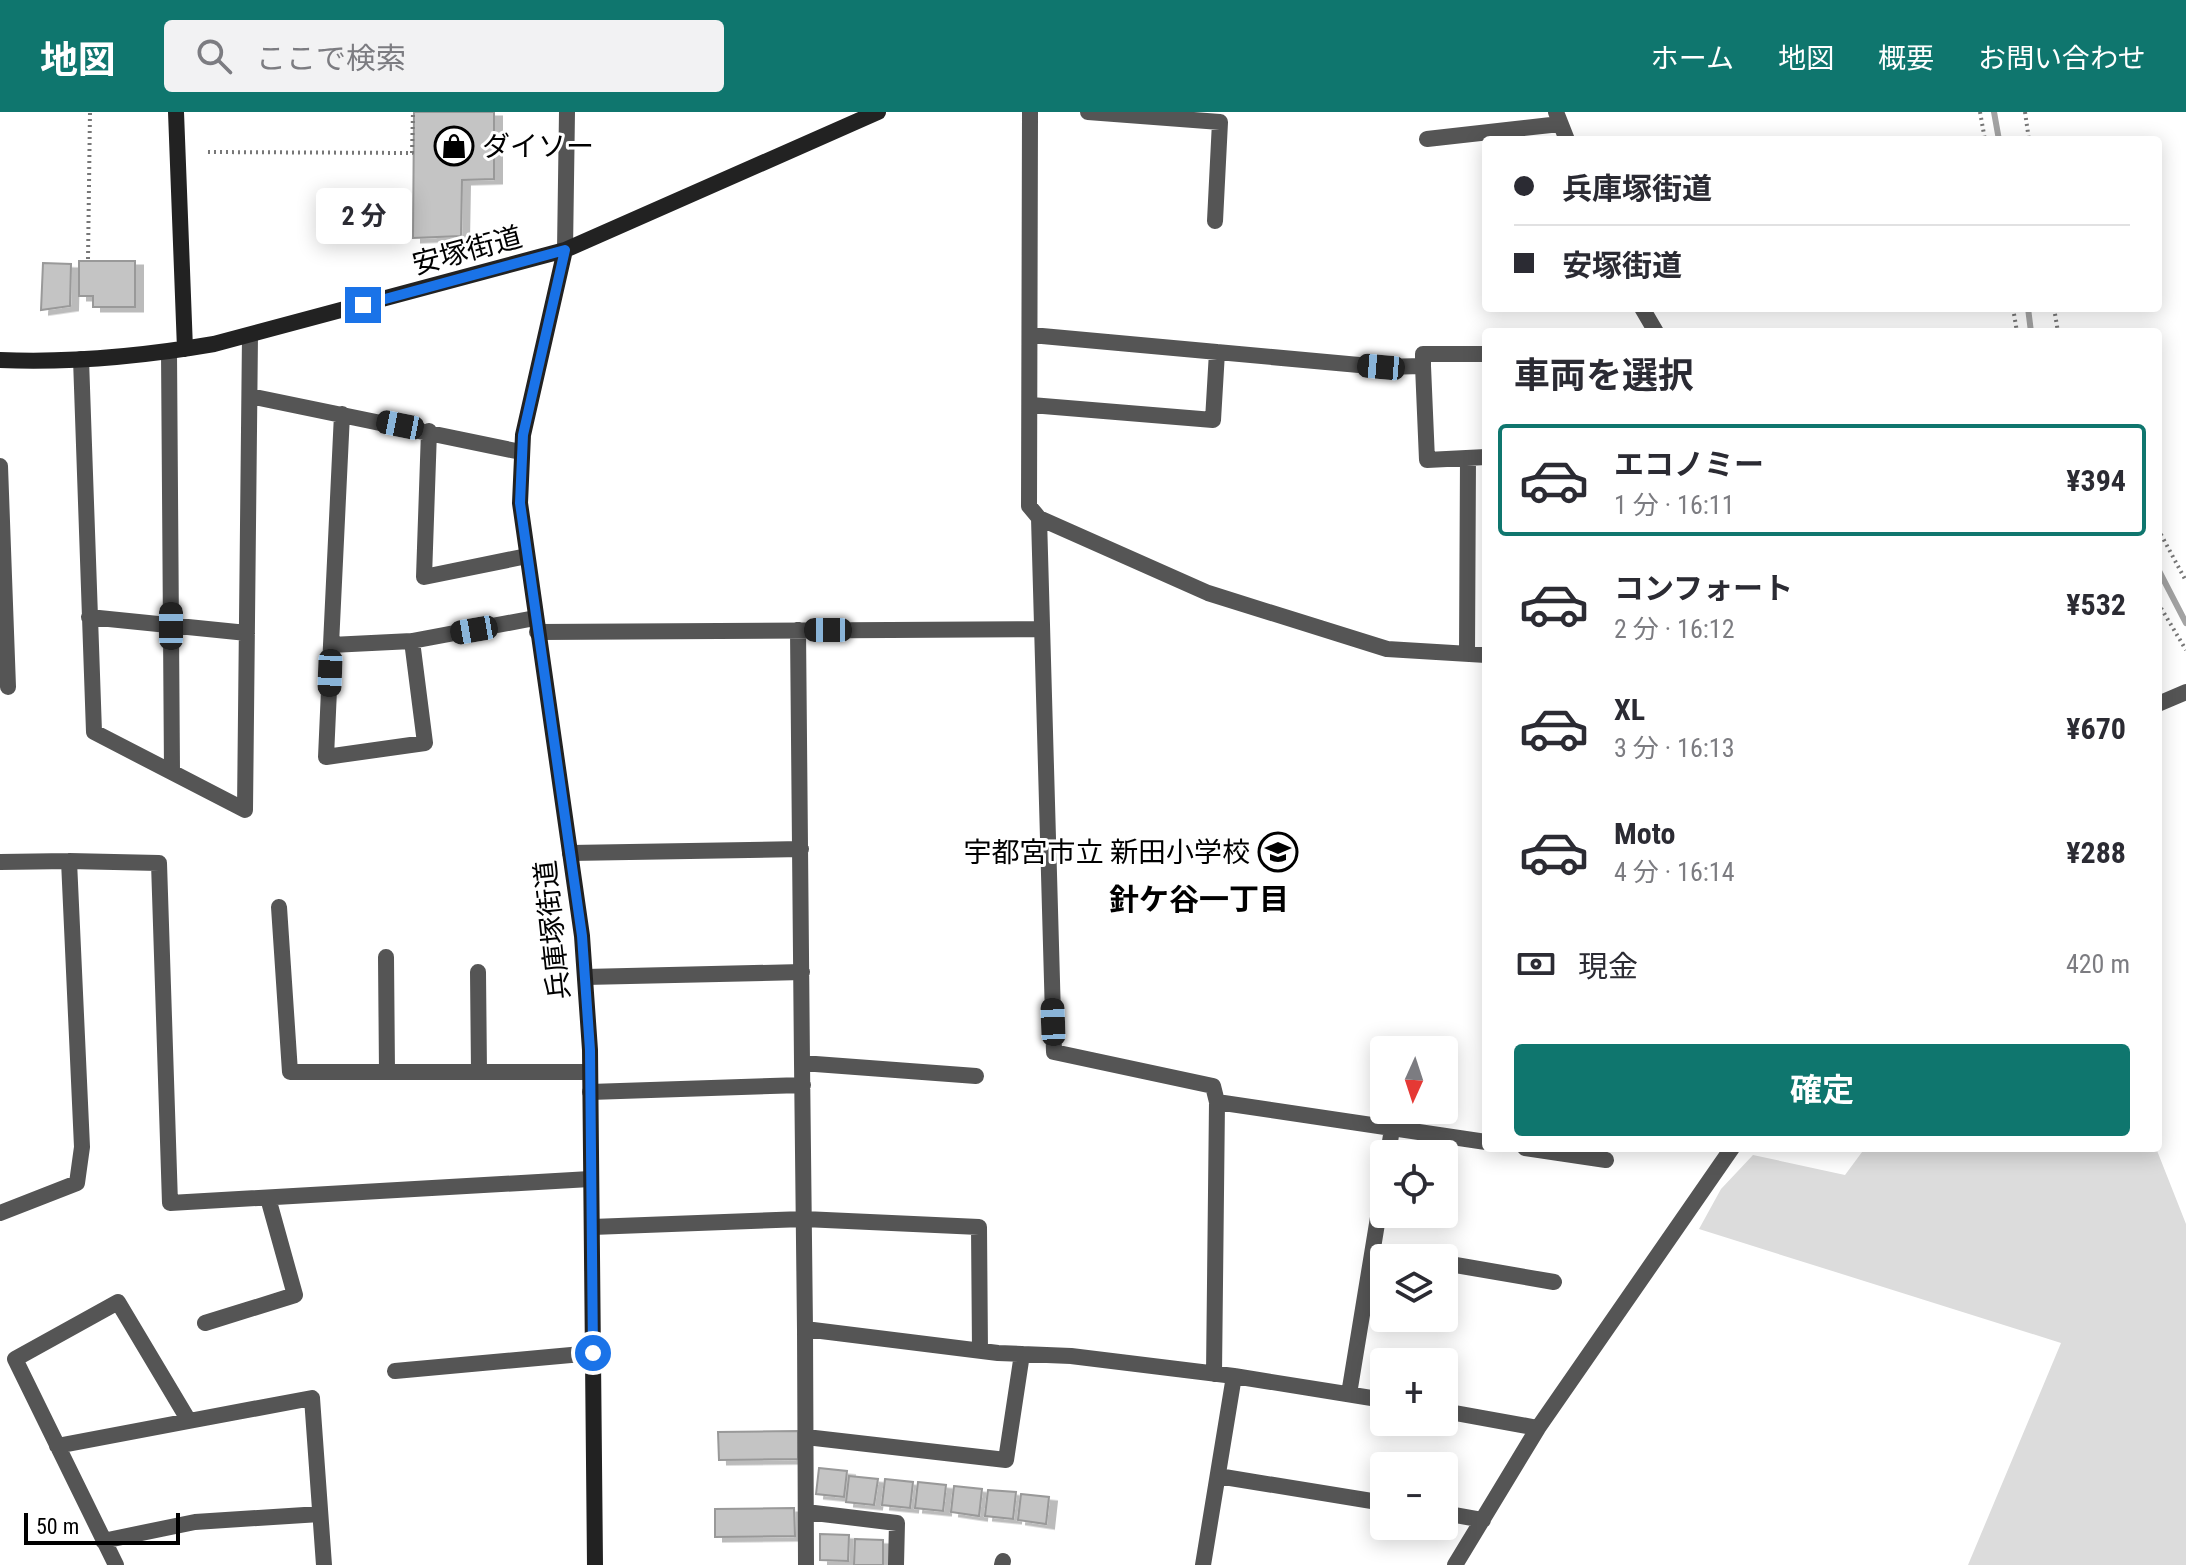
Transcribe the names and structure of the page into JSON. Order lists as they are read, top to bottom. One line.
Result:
{"streets":{"street":["安塚街道","兵庫塚街道"]},"crossings":[["安塚街道","兵庫塚街道"]],"districts":["針ケ谷一丁目"],"places":{"shop":["ダイソー"],"school or university":["宇都宮市立 新田小学校"]},"scale_bar":"50 m","north":"bottom","page":{"header":"地図","search":"ここで検索","nav":["ホーム","地図","概要","お問い合わせ"],"banner":["兵庫塚街道","安塚街道"],"bubble":"2 分","heading":"車両を選択","list":[{"name":"エコノミー","note":"1 分 · 16:11","value":"¥394"},{"name":"コンフォート","note":"2 分 · 16:12","value":"¥532"},{"name":"XL","note":"3 分 · 16:13","value":"¥670"},{"name":"Moto","note":"4 分 · 16:14","value":"¥288"}],"pay":["現金","420 m"],"buttons":"確定","map_buttons":["+","−"],"scale":"50 m"}}
